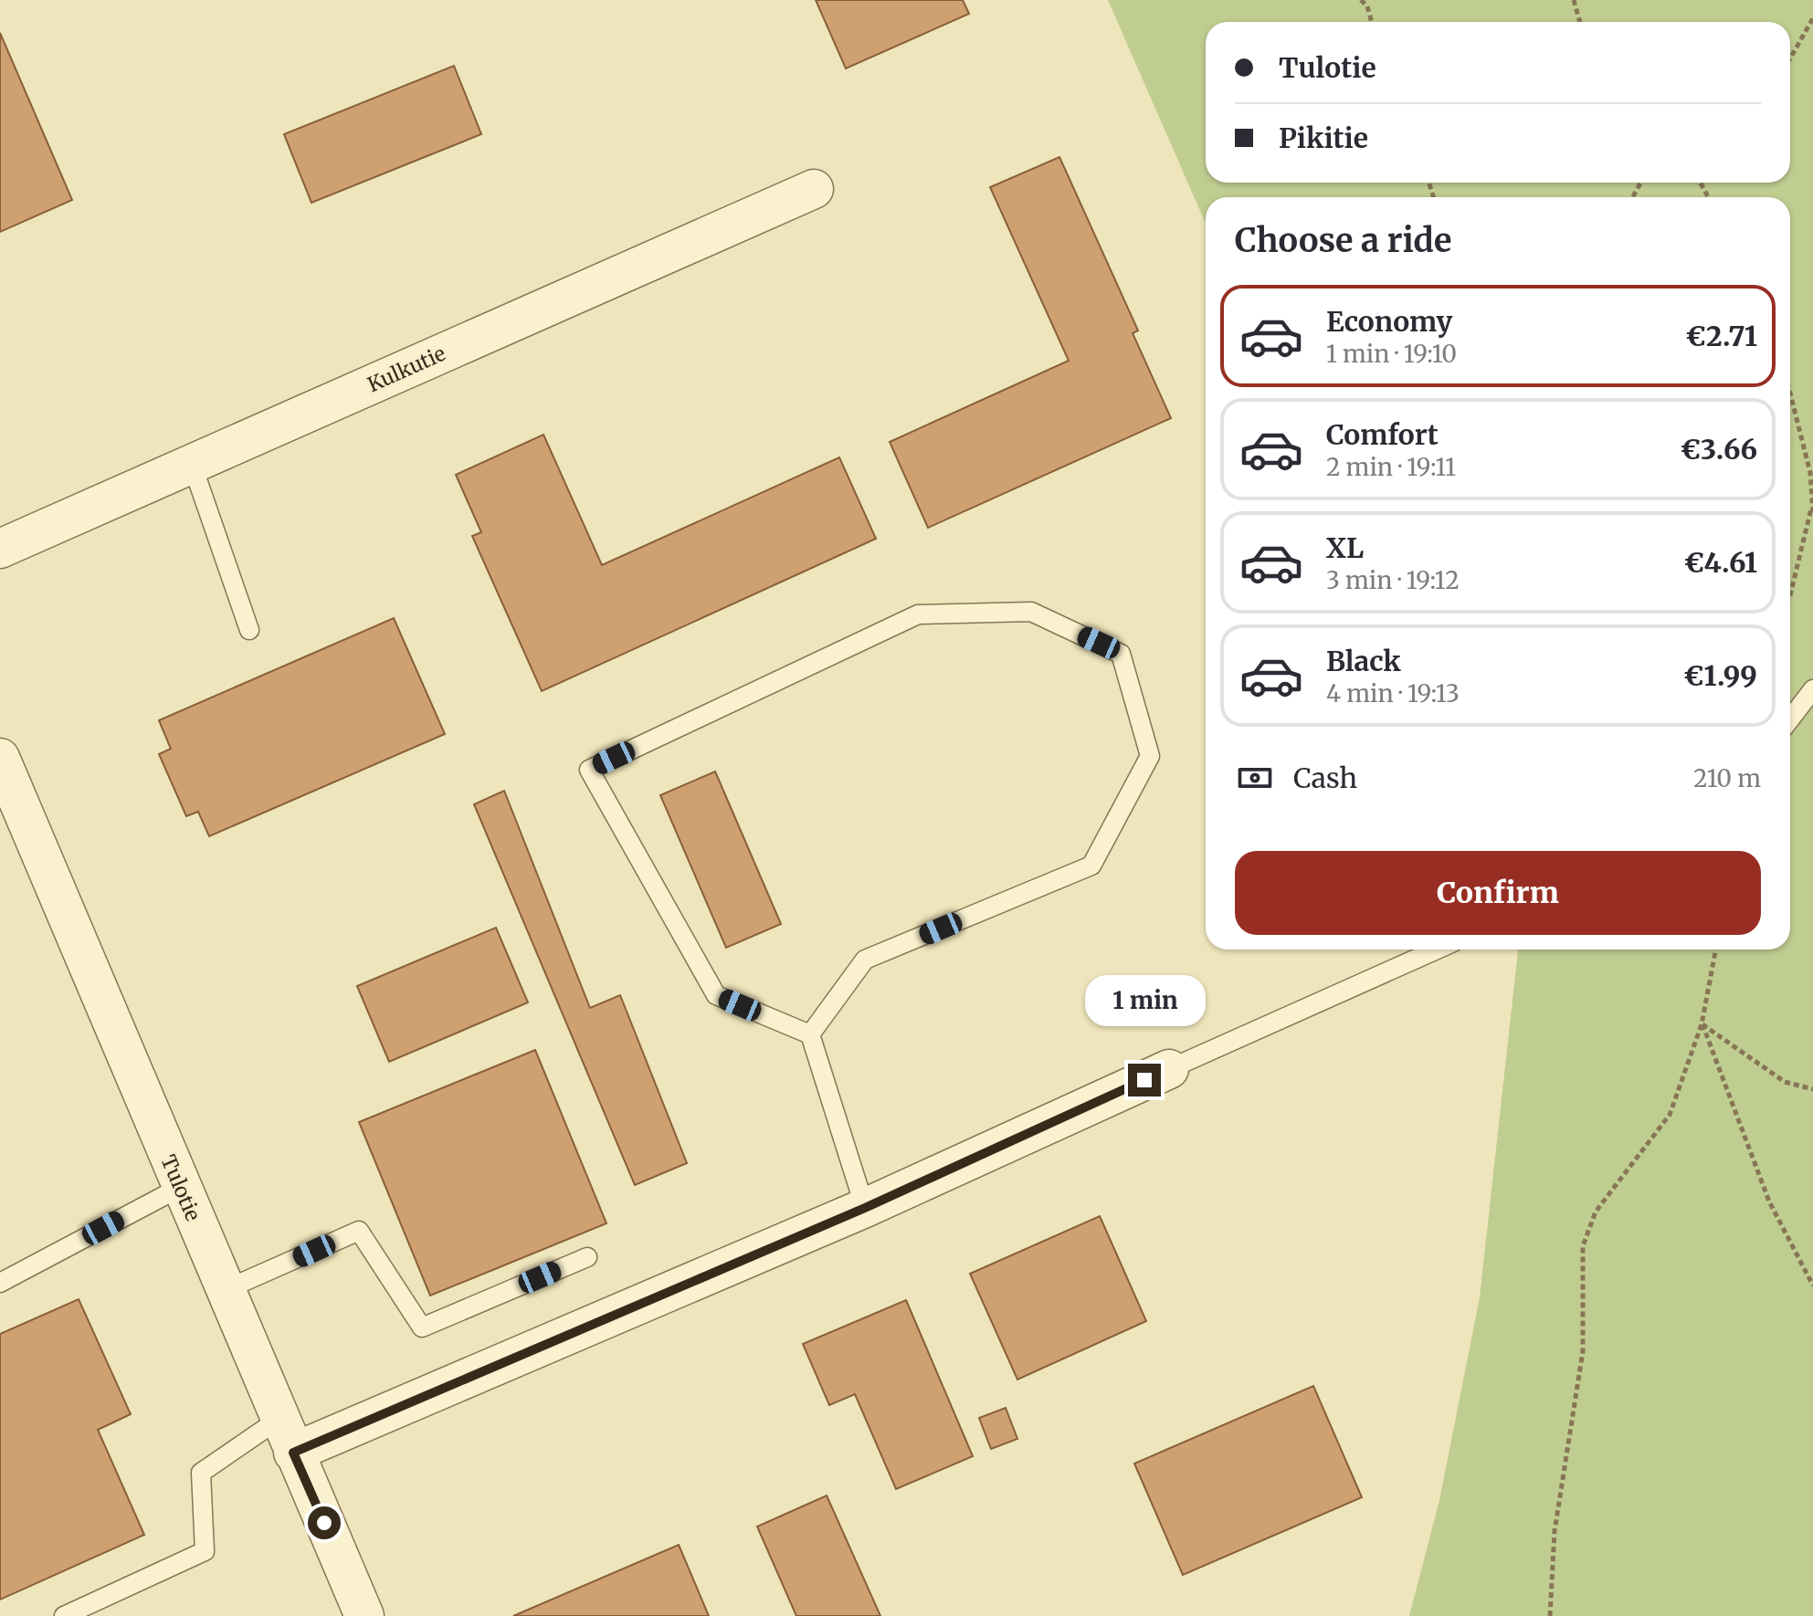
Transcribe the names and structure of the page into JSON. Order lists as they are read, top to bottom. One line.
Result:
{"streets":{"street":["Kulkutie","Tulotie"]},"page":{"banner":["Tulotie","Pikitie"],"heading":"Choose a ride","list":[{"name":"Economy","note":"1 min · 19:10","value":"€2.71"},{"name":"Comfort","note":"2 min · 19:11","value":"€3.66"},{"name":"XL","note":"3 min · 19:12","value":"€4.61"},{"name":"Black","note":"4 min · 19:13","value":"€1.99"}],"pay":["Cash","210 m"],"buttons":"Confirm","bubble":"1 min"}}
